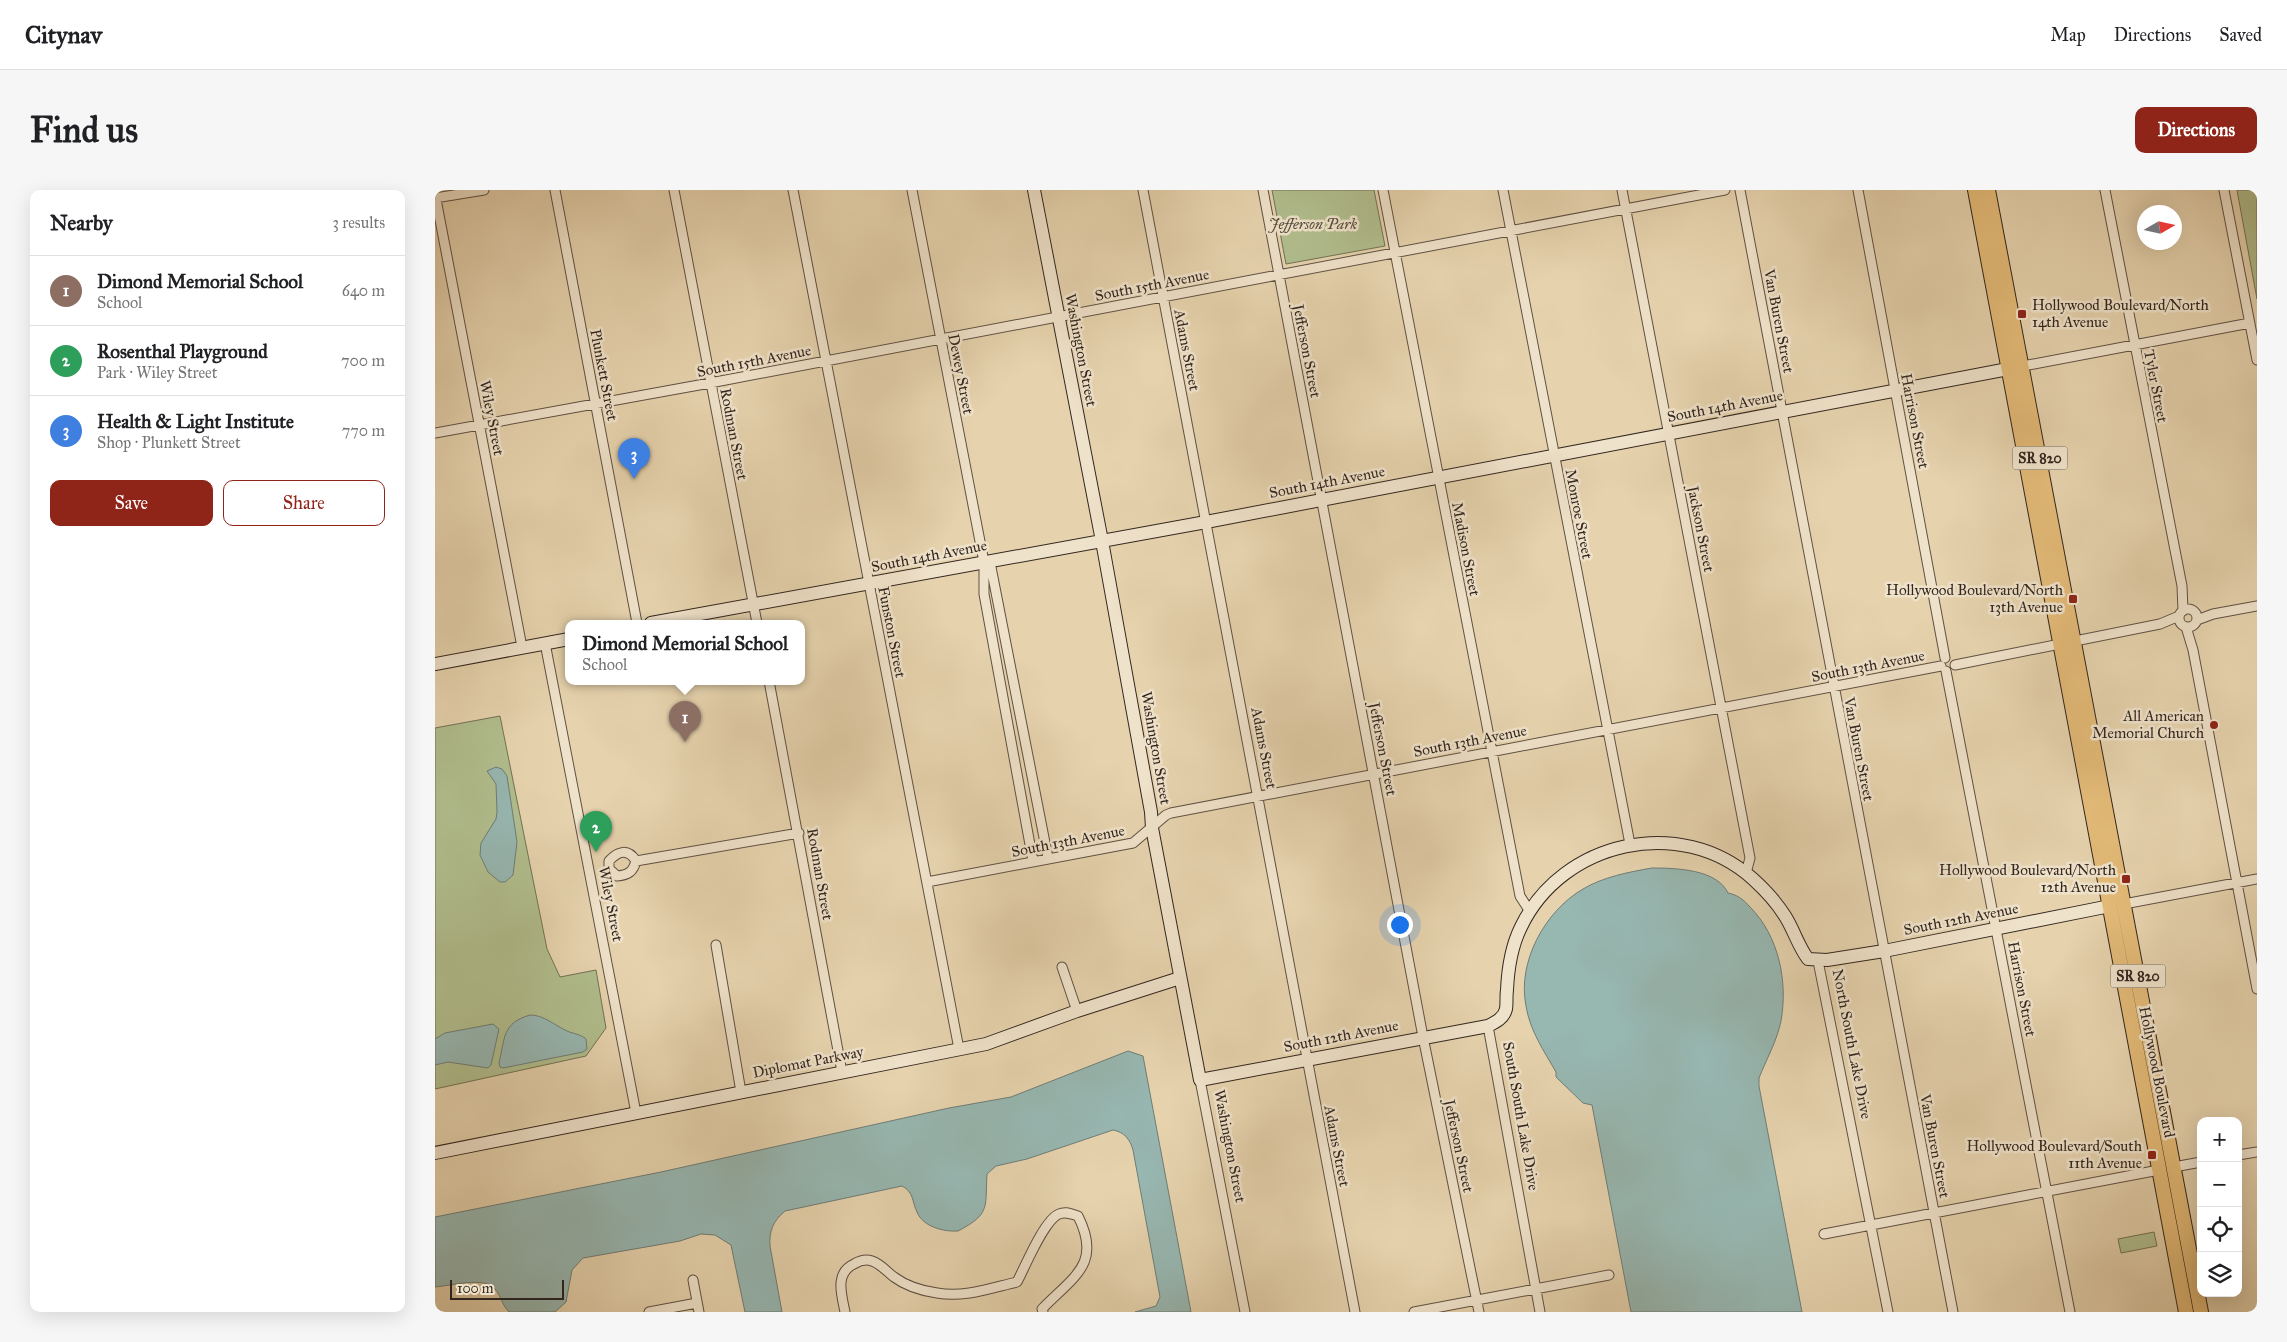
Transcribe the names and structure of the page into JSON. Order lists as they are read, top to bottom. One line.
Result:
{"streets":{"main road":["SR 820","Hollywood Boulevard"],"street":["South 15th Avenue","Van Buren Street","Washington Street","Adams Street","Jefferson Street","Dewey Street","Plunkett Street","Tyler Street","South 14th Avenue","Wiley Street","Harrison Street","Rodman Street","Monroe Street","Jackson Street","Madison Street","Funston Street","South 13th Avenue","South 12th Avenue","North South Lake Drive","Diplomat Parkway","South South Lake Drive"]},"crossings":[["South 15th Avenue","Washington Street"],["South 15th Avenue","Adams Street"],["South 15th Avenue","Jefferson Street"],["South 15th Avenue","Dewey Street"],["South 15th Avenue","Plunkett Street"],["South 15th Avenue","Wiley Street"],["South 15th Avenue","Rodman Street"],["South 15th Avenue","Monroe Street"],["South 15th Avenue","Jackson Street"],["South 15th Avenue","Madison Street"],["South 15th Avenue","Funston Street"],["Van Buren Street","South 14th Avenue"],["Van Buren Street","South 13th Avenue"],["Van Buren Street","South 12th Avenue"],["Washington Street","South 14th Avenue"],["Washington Street","South 13th Avenue"],["Washington Street","South 12th Avenue"],["Washington Street","Diplomat Parkway"],["Adams Street","South 14th Avenue"],["Adams Street","South 13th Avenue"],["Adams Street","South 12th Avenue"],["Jefferson Street","South 14th Avenue"],["Jefferson Street","South 13th Avenue"],["Jefferson Street","South 12th Avenue"],["Dewey Street","South 14th Avenue"],["Dewey Street","South 13th Avenue"],["South 14th Avenue","Harrison Street"],["South 14th Avenue","Rodman Street"],["South 14th Avenue","Monroe Street"],["South 14th Avenue","Jackson Street"],["South 14th Avenue","Madison Street"],["South 14th Avenue","Funston Street"],["South 14th Avenue","Hollywood Boulevard"],["Wiley Street","Diplomat Parkway"],["Harrison Street","South 13th Avenue"],["Harrison Street","South 12th Avenue"],["Rodman Street","Diplomat Parkway"],["Monroe Street","South 13th Avenue"],["Monroe Street","North South Lake Drive"],["Monroe Street","South South Lake Drive"],["Jackson Street","South 13th Avenue"],["Jackson Street","North South Lake Drive"],["Madison Street","South 13th Avenue"],["Madison Street","South South Lake Drive"],["Funston Street","South 13th Avenue"],["Funston Street","Diplomat Parkway"],["South 12th Avenue","North South Lake Drive"],["South 12th Avenue","Hollywood Boulevard"],["South 12th Avenue","South South Lake Drive"],["North South Lake Drive","South South Lake Drive"]],"parks":["Jefferson Park"],"places":{"transit":["Hollywood Boulevard/North 14th Avenue","Hollywood Boulevard/North 13th Avenue","Hollywood Boulevard/North 12th Avenue","Hollywood Boulevard/South 11th Avenue"],"other":["All American Memorial Church"]},"scale_bar":"100 m","north":"right","page":{"header":"Citynav","nav":["Map","Directions","Saved"],"buttons":["Directions",["Save","Share"]],"title":"Find us","heading":["Nearby","3 results"],"list":[{"mark":"1","name":"Dimond Memorial School","note":"School","value":"640 m"},{"mark":"2","name":"Rosenthal Playground","note":"Park · Wiley Street","value":"700 m"},{"mark":"3","name":"Health & Light Institute","note":"Shop · Plunkett Street","value":"770 m"}],"pins":["3","1","2"],"popup":["Dimond Memorial School","School"],"map_buttons":["+","−"],"scale":"100 m"}}
